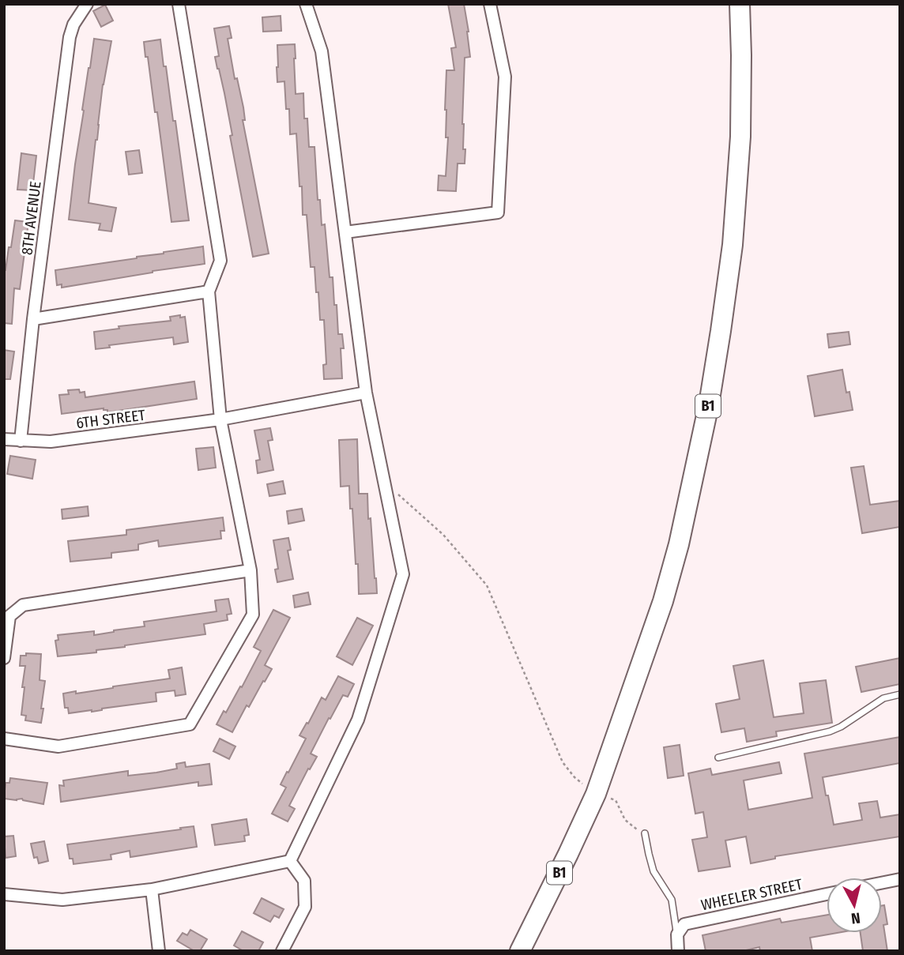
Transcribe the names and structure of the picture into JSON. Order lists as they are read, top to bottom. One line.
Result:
{"streets":{"highway":["B1"],"street":["8TH AVENUE","6TH STREET","WHEELER STREET"]},"crossings":[["8TH AVENUE","6TH STREET"]],"north":"bottom"}
